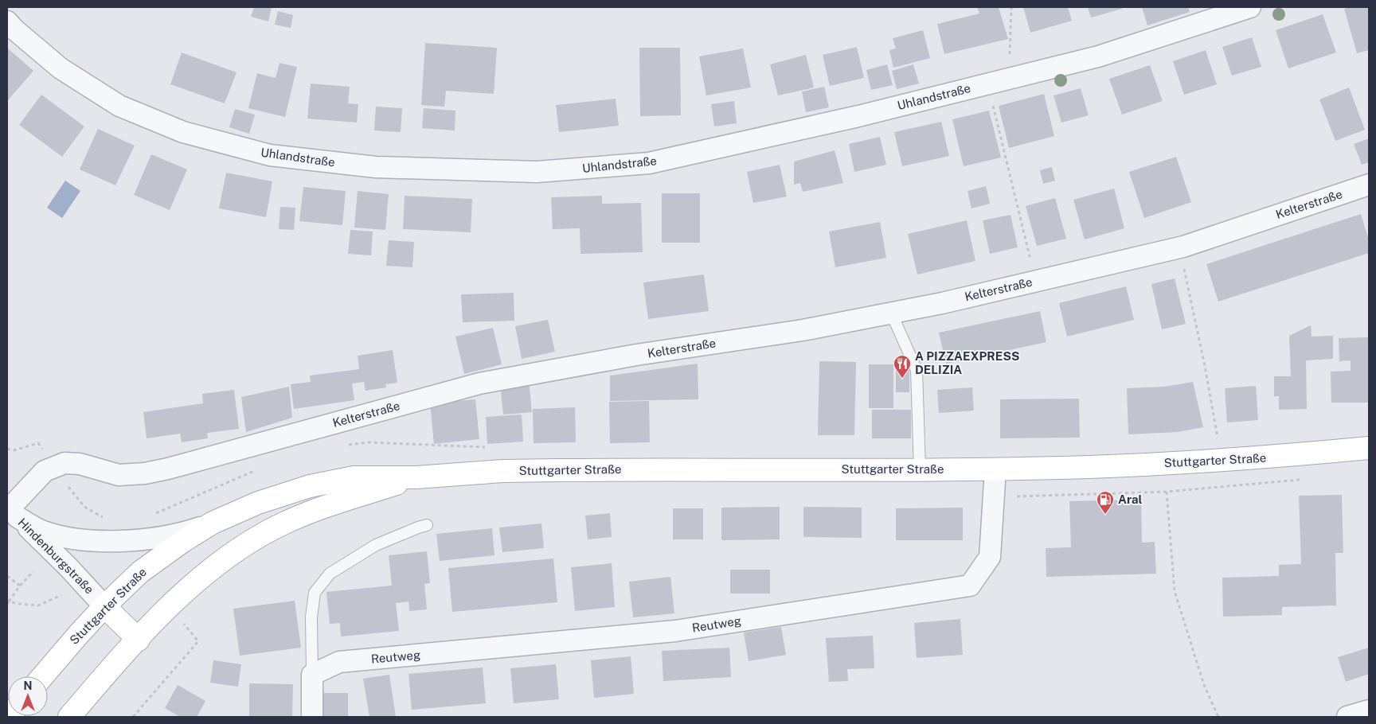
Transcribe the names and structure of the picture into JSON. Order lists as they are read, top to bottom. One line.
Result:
{"streets":{"main road":["Stuttgarter Straße","Hindenburgstraße"],"street":["Uhlandstraße","Kelterstraße","Reutweg"]},"crossings":[["Kelterstraße","Hindenburgstraße"],["Stuttgarter Straße","Hindenburgstraße"],["Stuttgarter Straße","Reutweg"]],"places":{"restaurant":["A PIZZAEXPRESS DELIZIA"],"fuel station":["Aral"]},"north":"top"}
